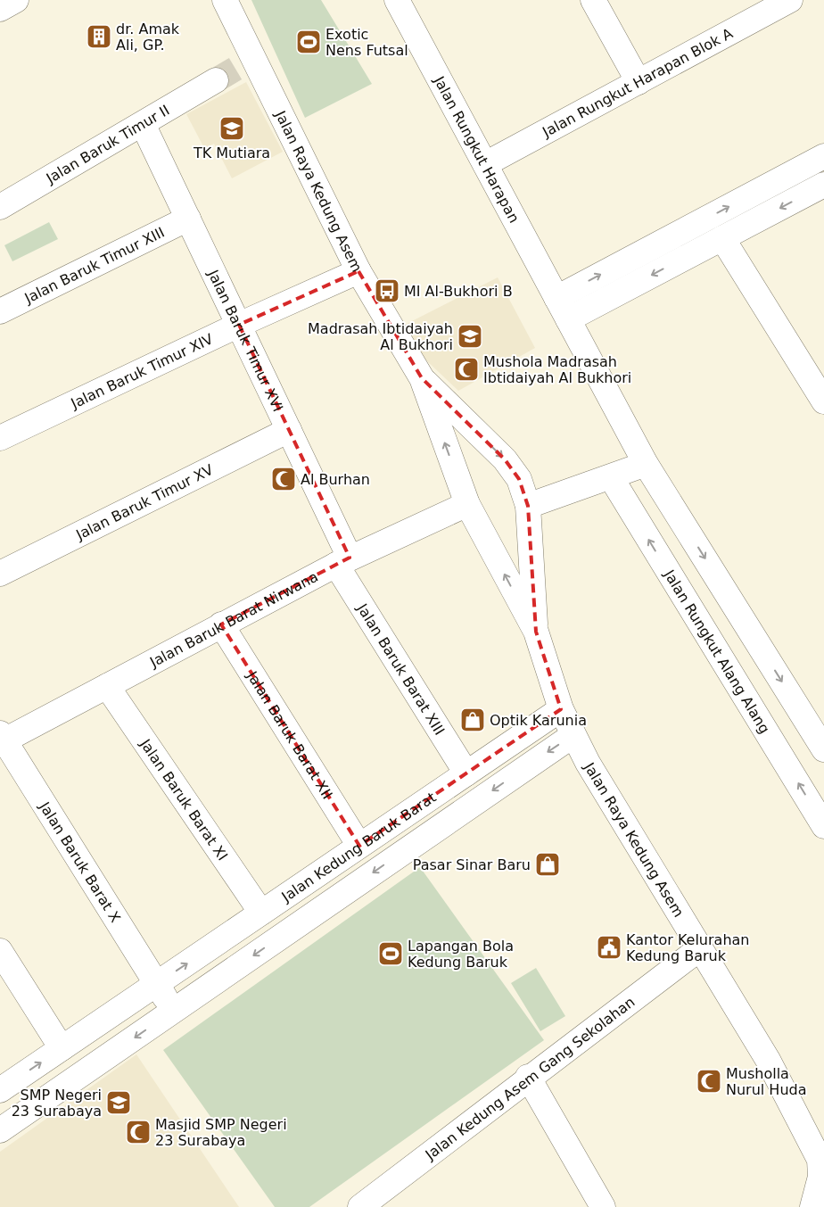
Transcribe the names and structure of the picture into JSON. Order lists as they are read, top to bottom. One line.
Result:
{"streets":{"street":["Jalan Rungkut Harapan Blok A","Jalan Baruk Timur II","Jalan Rungkut Harapan","Jalan Raya Kedung Asem","Jalan Baruk Timur XIII","Jalan Baruk Timur XVI","Jalan Baruk Timur XIV","Jalan Baruk Timur XV","Jalan Baruk Barat Nirwana","Jalan Rungkut Alang Alang","Jalan Baruk Barat XIII","Jalan Baruk Barat XII","Jalan Baruk Barat XI","Jalan Kedung Baruk Barat","Jalan Baruk Barat X","Jalan Kedung Asem Gang Sekolahan"]},"crossings":[["Jalan Rungkut Harapan Blok A","Jalan Rungkut Harapan"],["Jalan Baruk Timur II","Jalan Raya Kedung Asem"],["Jalan Baruk Timur II","Jalan Baruk Timur XVI"],["Jalan Raya Kedung Asem","Jalan Baruk Timur XIV"],["Jalan Raya Kedung Asem","Jalan Baruk Barat Nirwana"],["Jalan Raya Kedung Asem","Jalan Kedung Baruk Barat"],["Jalan Raya Kedung Asem","Jalan Kedung Asem Gang Sekolahan"],["Jalan Baruk Timur XIII","Jalan Baruk Timur XVI"],["Jalan Baruk Timur XVI","Jalan Baruk Timur XIV"],["Jalan Baruk Timur XVI","Jalan Baruk Timur XV"],["Jalan Baruk Timur XVI","Jalan Baruk Barat Nirwana"],["Jalan Baruk Timur XVI","Jalan Baruk Barat XIII"],["Jalan Baruk Barat Nirwana","Jalan Baruk Barat XIII"],["Jalan Baruk Barat Nirwana","Jalan Baruk Barat XII"],["Jalan Baruk Barat Nirwana","Jalan Baruk Barat XI"],["Jalan Baruk Barat Nirwana","Jalan Baruk Barat X"],["Jalan Baruk Barat XIII","Jalan Kedung Baruk Barat"],["Jalan Baruk Barat XII","Jalan Kedung Baruk Barat"],["Jalan Baruk Barat XI","Jalan Kedung Baruk Barat"],["Jalan Kedung Baruk Barat","Jalan Baruk Barat X"]],"places":{"building":["dr. Amak Ali, GP."],"sports":["Exotic Nens Futsal","Lapangan Bola Kedung Baruk"],"school or university":["TK Mutiara","Madrasah Ibtidaiyah Al Bukhori","SMP Negeri 23 Surabaya"],"bus stop":["MI Al-Bukhori B"],"mosque":["Mushola Madrasah Ibtidaiyah Al Bukhori","Al Burhan","Musholla Nurul Huda","Masjid SMP Negeri 23 Surabaya"],"shop":["Optik Karunia","Pasar Sinar Baru"],"public building":["Kantor Kelurahan Kedung Baruk"]}}
